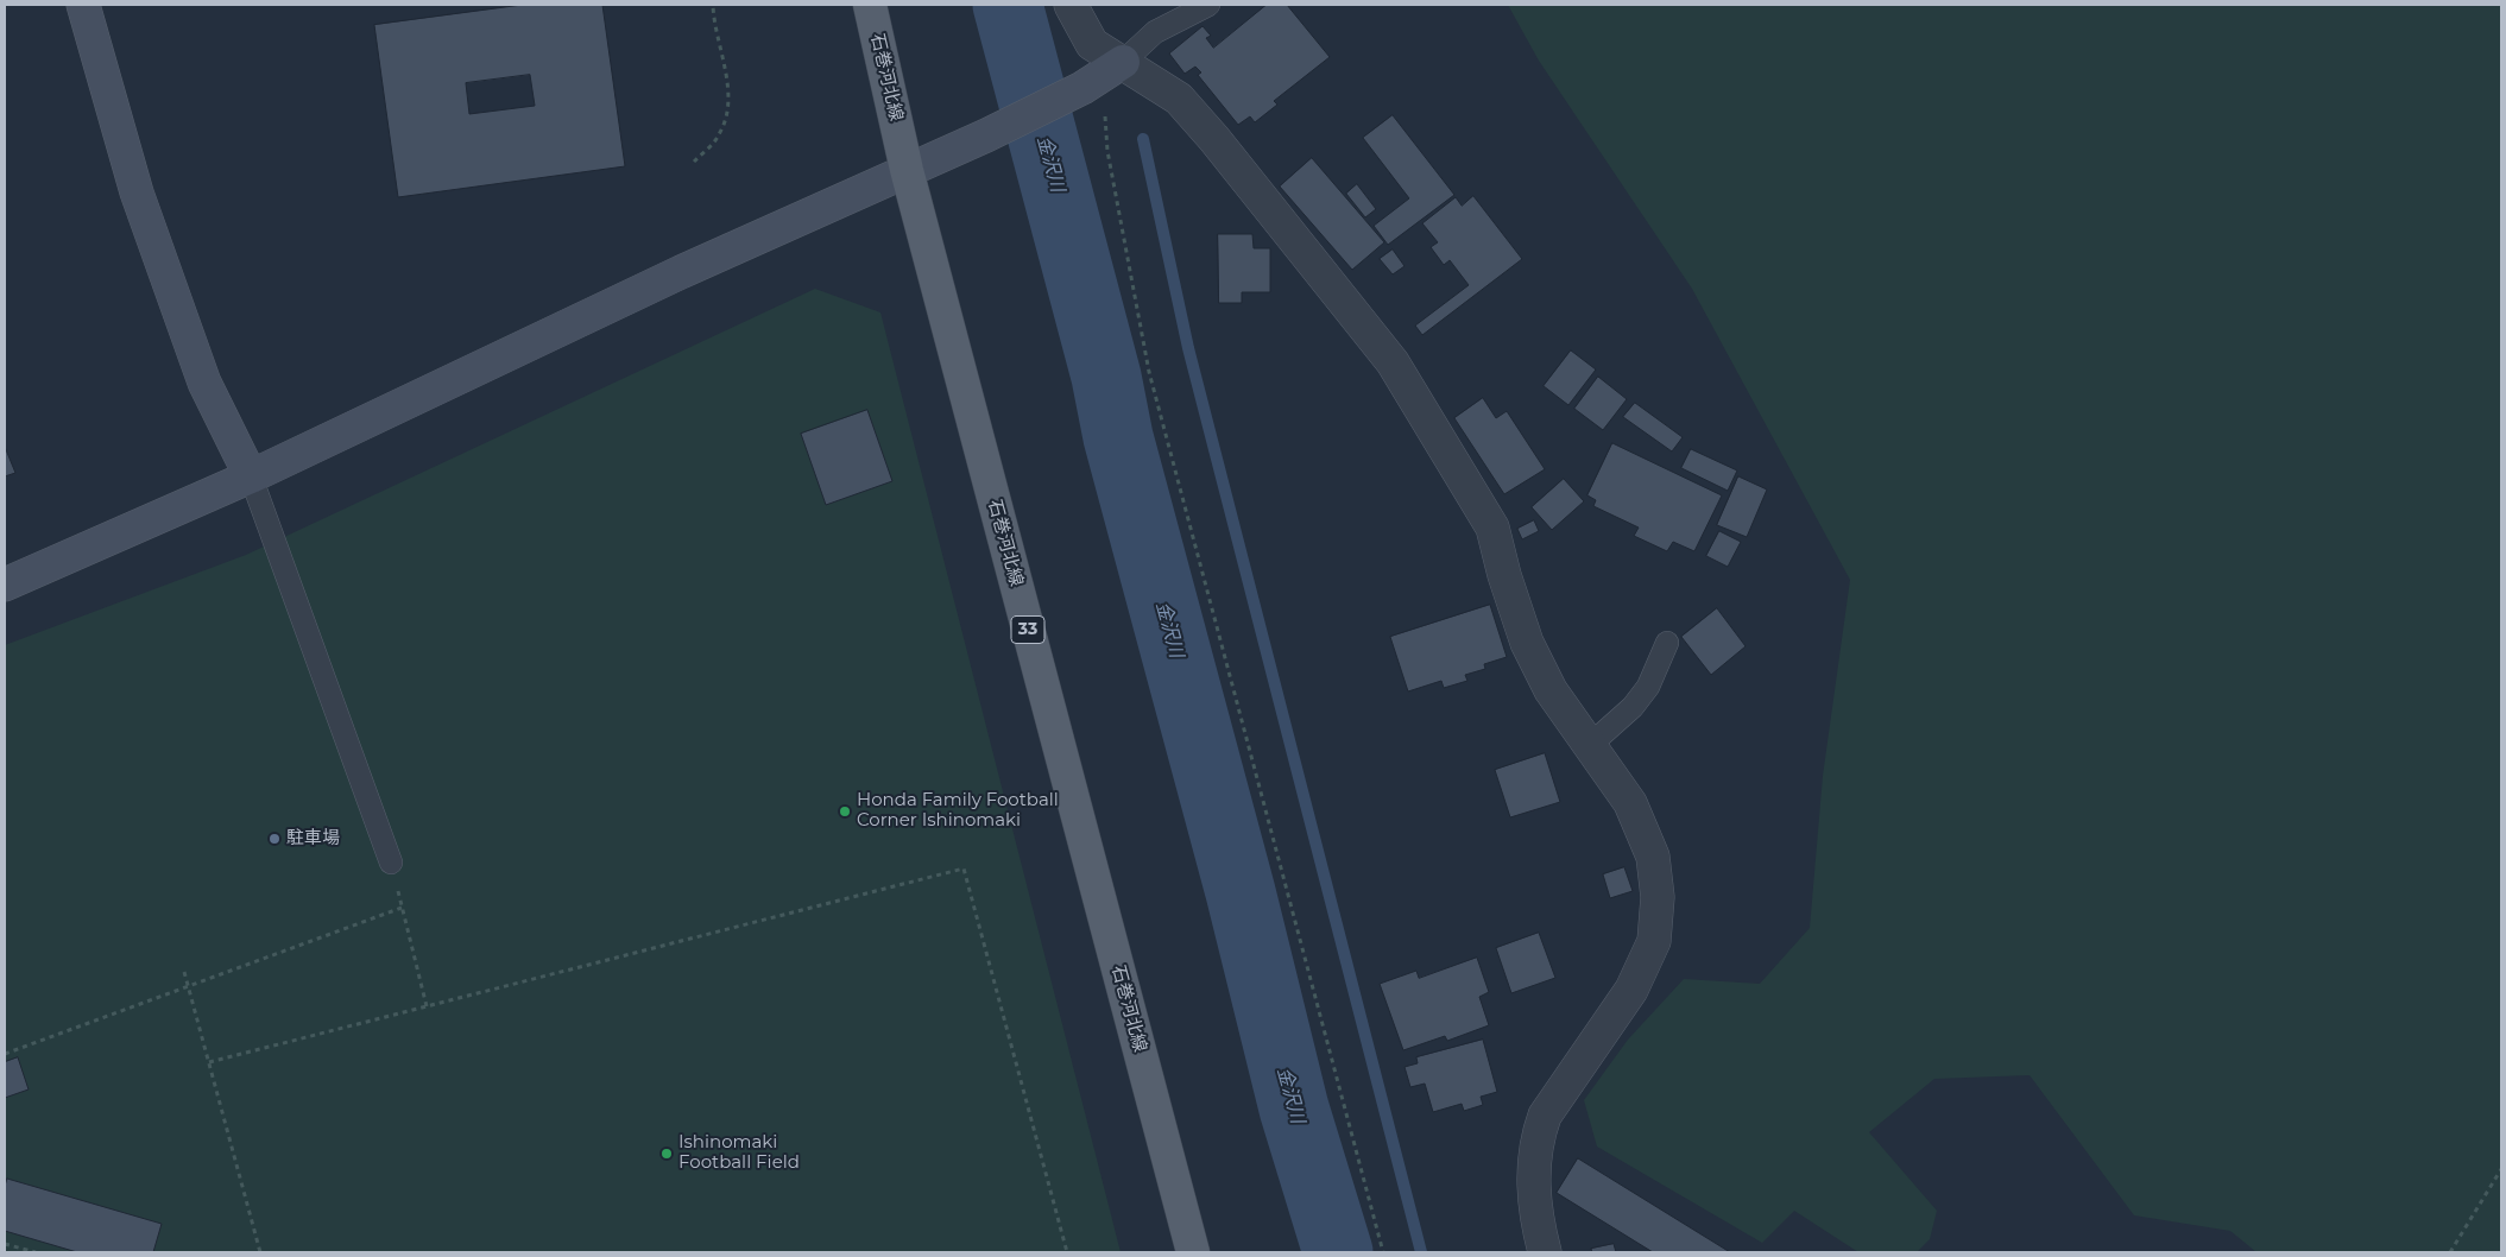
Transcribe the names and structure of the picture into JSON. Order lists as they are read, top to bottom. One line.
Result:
{"streets":{"main road":["石巻河北線","33"]},"water":["金沢川"],"places":["Honda Family Football Corner Ishinomaki","駐車場","Ishinomaki Football Field"]}
